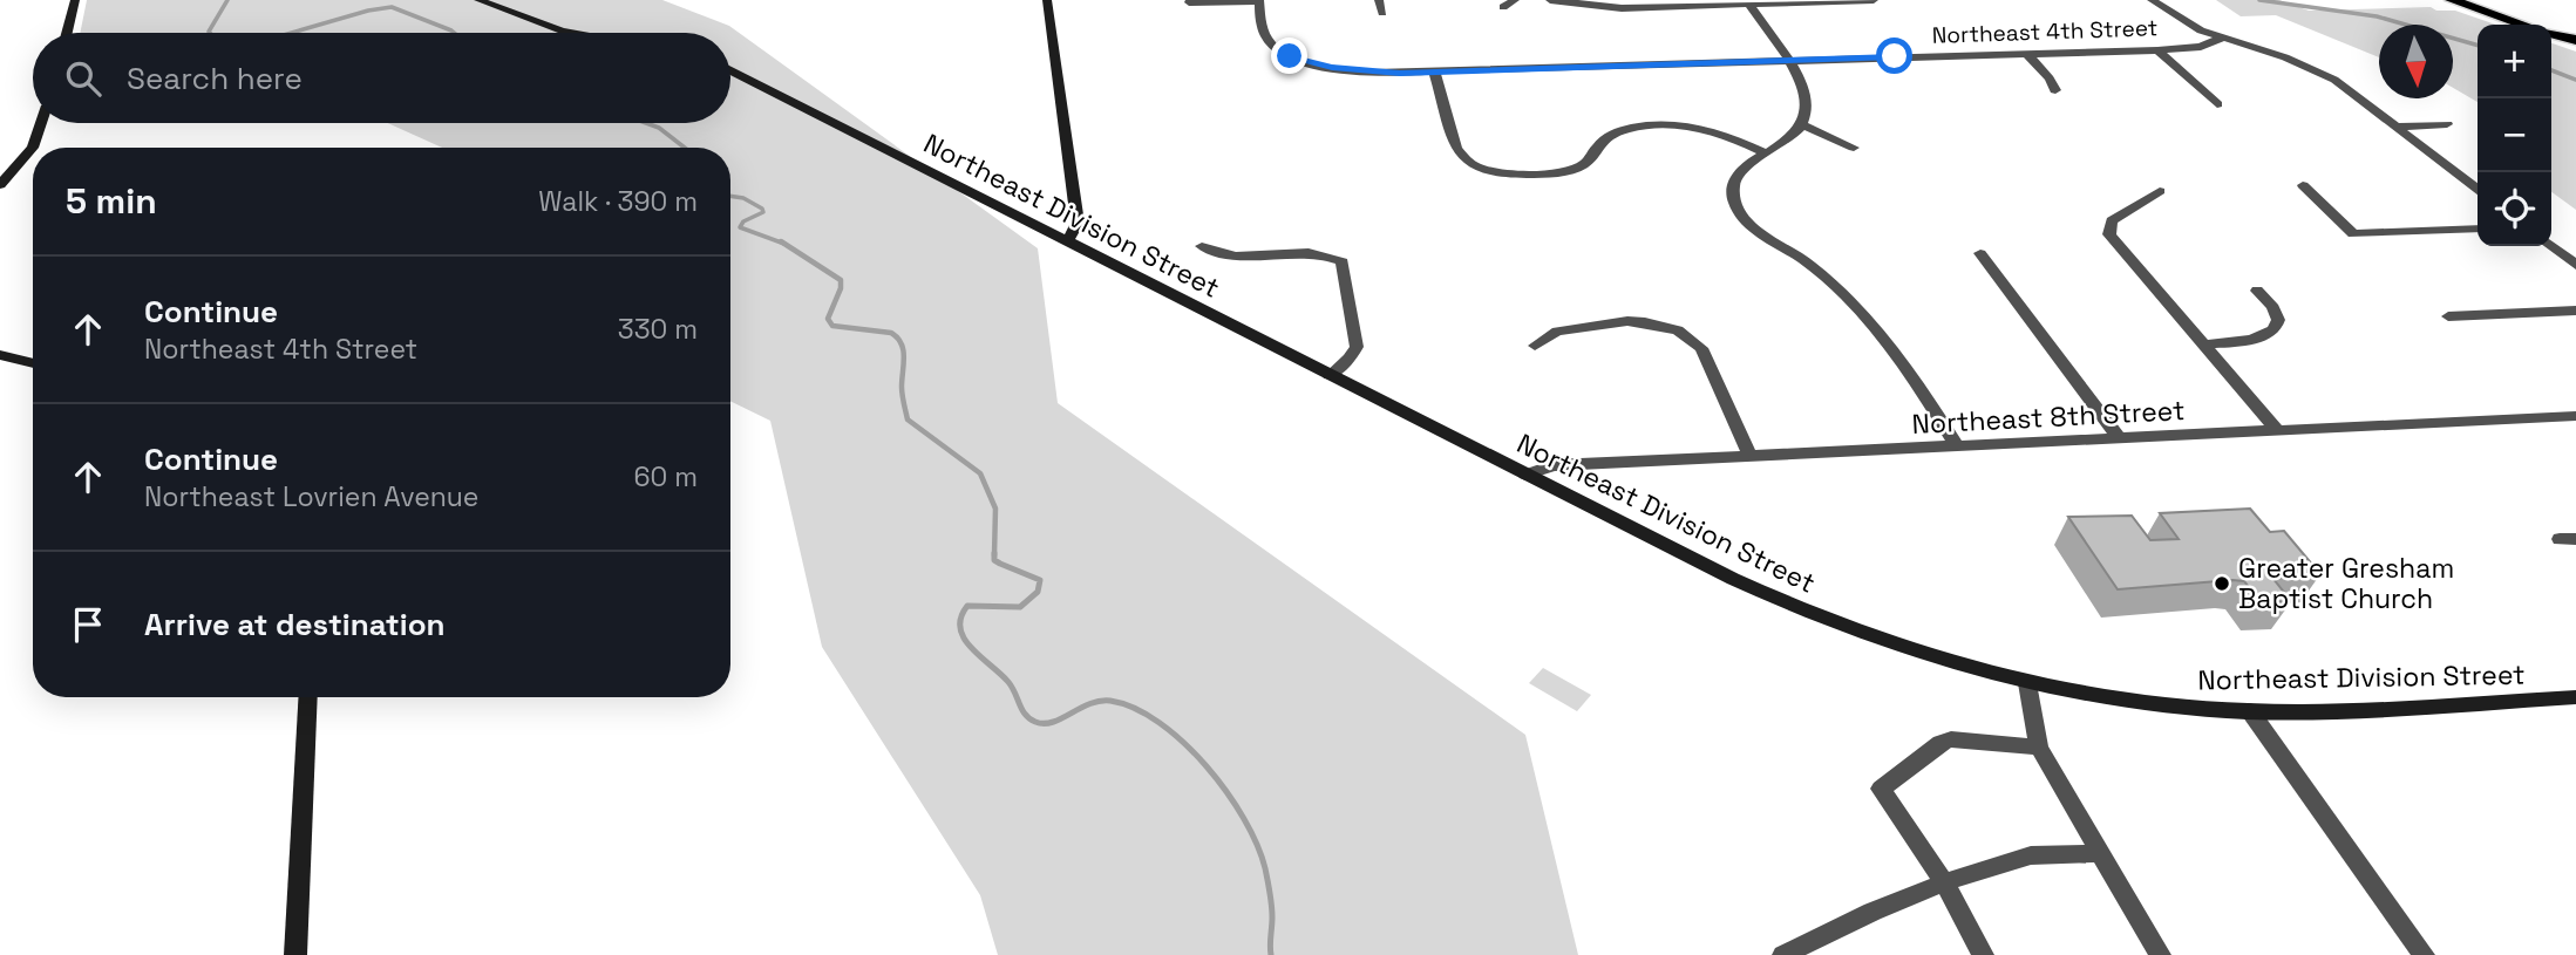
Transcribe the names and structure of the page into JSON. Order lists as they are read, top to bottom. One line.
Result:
{"streets":{"street":["Northeast 4th Street","Northeast Division Street","Northeast 8th Street"]},"crossings":[["Northeast Division Street","Northeast 8th Street"]],"places":["Greater Gresham Baptist Church"],"north":"bottom","page":{"map_buttons":["+","−"],"search":"Search here","heading":["5 min","Walk · 390 m"],"list":[["Continue","Northeast 4th Street","330 m"],["Continue","Northeast Lovrien Avenue","60 m"],"Arrive at destination"]}}
